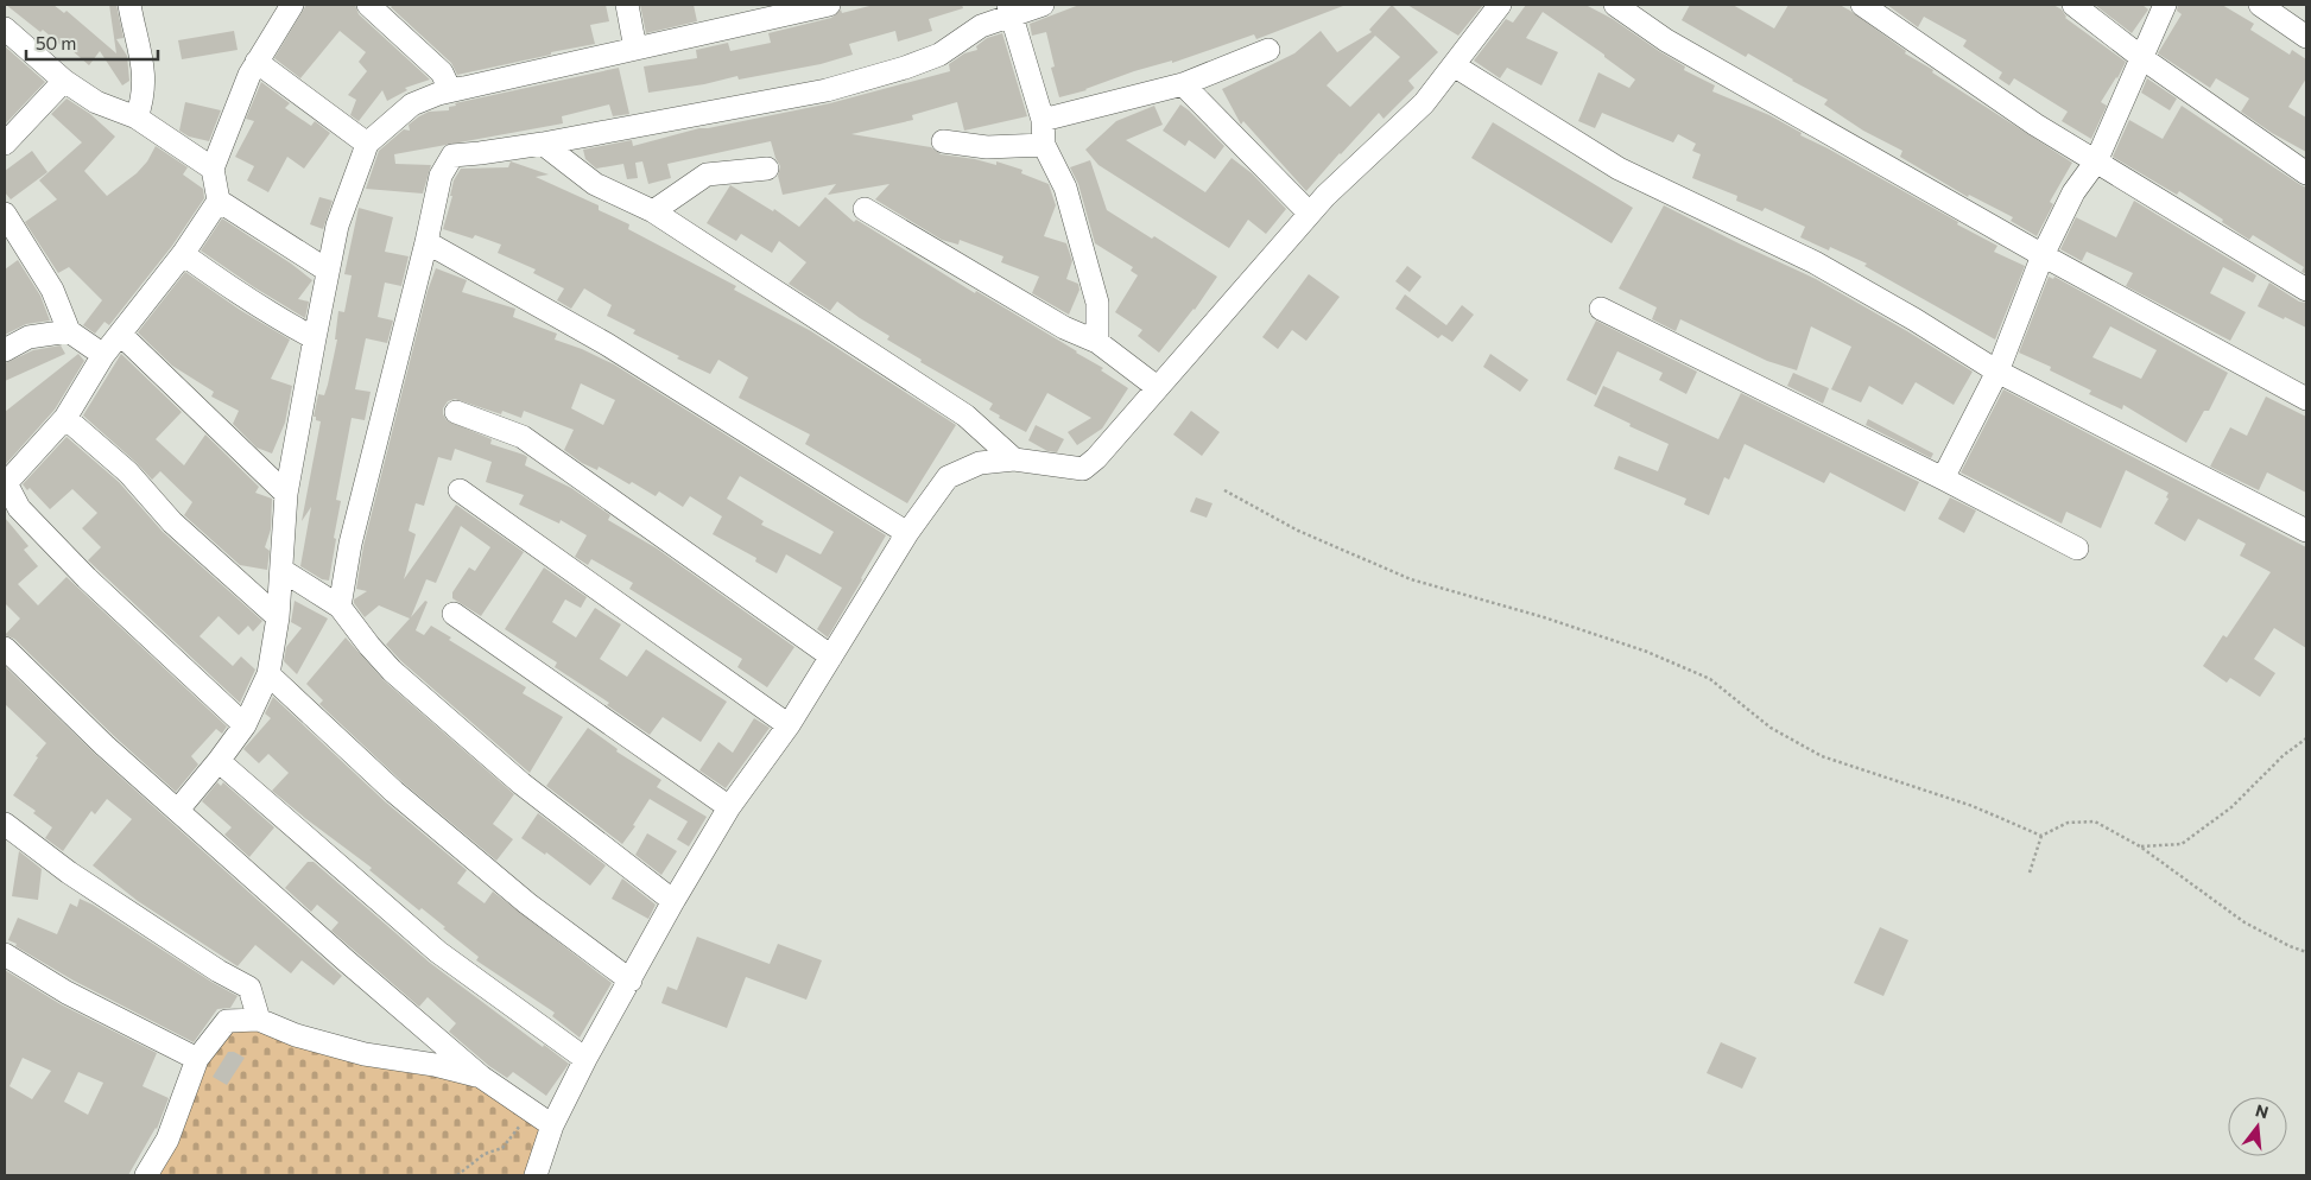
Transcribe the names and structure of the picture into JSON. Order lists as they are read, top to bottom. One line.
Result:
{"scale_bar":"50 m","north":"top"}
